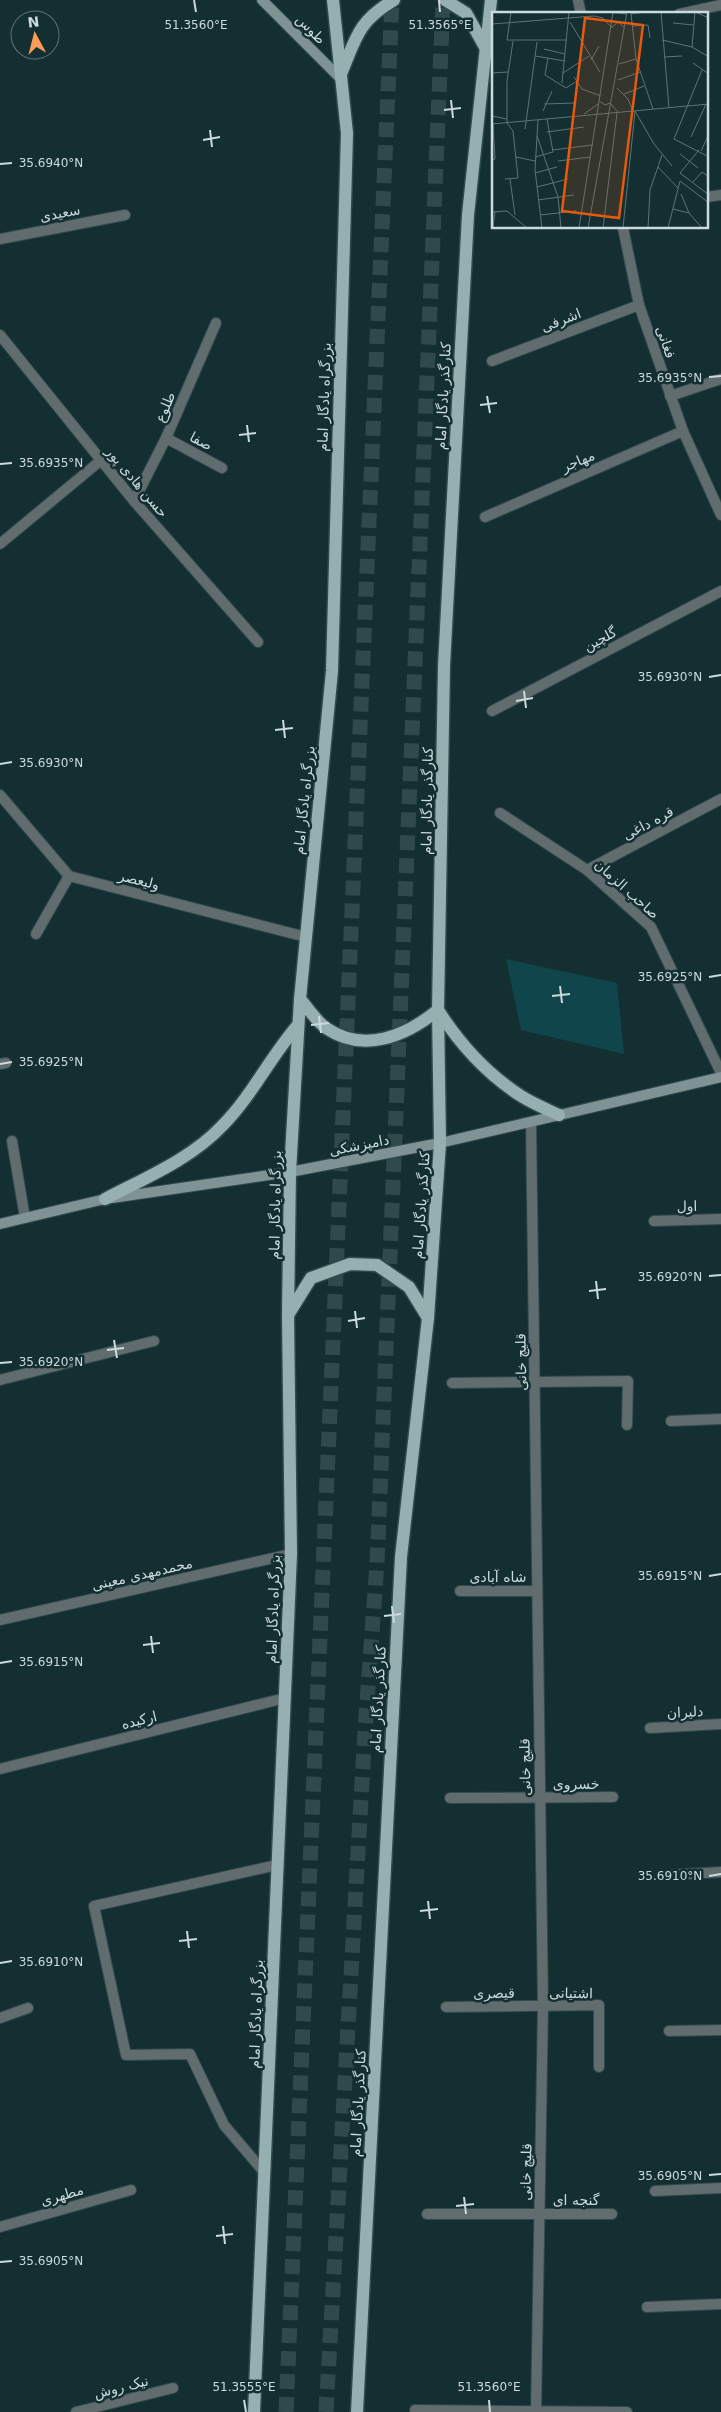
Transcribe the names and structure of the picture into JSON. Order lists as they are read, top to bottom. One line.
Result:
{"streets":{"main road":["طوس","کنارگذر یادگار امام","بزرگراه یادگار امام","دامپزشکی"],"street":["سعیدی","اشرفی","فغانی","طلوع","صفا","مهاجر","حسن هادی پور","گلچین","قره داغی","ولیعصر","صاحب الزمان","اول","قلیچ خانی","محمدمهدی معینی","شاه آبادی","دلیران","ارکیده","خسروی","قیصری","اشتیانی","مطهری","گنجه ای","نیک روش"]},"crossings":[["طوس","بزرگراه یادگار امام"],["اشرفی","فغانی"],["فغانی","مهاجر"],["کنارگذر یادگار امام","دامپزشکی"],["بزرگراه یادگار امام","ولیعصر"],["بزرگراه یادگار امام","دامپزشکی"],["بزرگراه یادگار امام","محمدمهدی معینی"],["بزرگراه یادگار امام","ارکیده"],["طلوع","صفا"],["طلوع","حسن هادی پور"],["قره داغی","صاحب الزمان"],["صاحب الزمان","دامپزشکی"],["دامپزشکی","قلیچ خانی"],["قلیچ خانی","شاه آبادی"],["قلیچ خانی","خسروی"],["قلیچ خانی","قیصری"],["قلیچ خانی","اشتیانی"],["قلیچ خانی","گنجه ای"],["قیصری","اشتیانی"]],"north":"top","coordinates":["51.3560°E","51.3565°E","35.6940°N","35.6935°N","35.6930°N","35.6925°N","35.6920°N","35.6915°N","35.6910°N","35.6905°N","51.3555°E"]}
